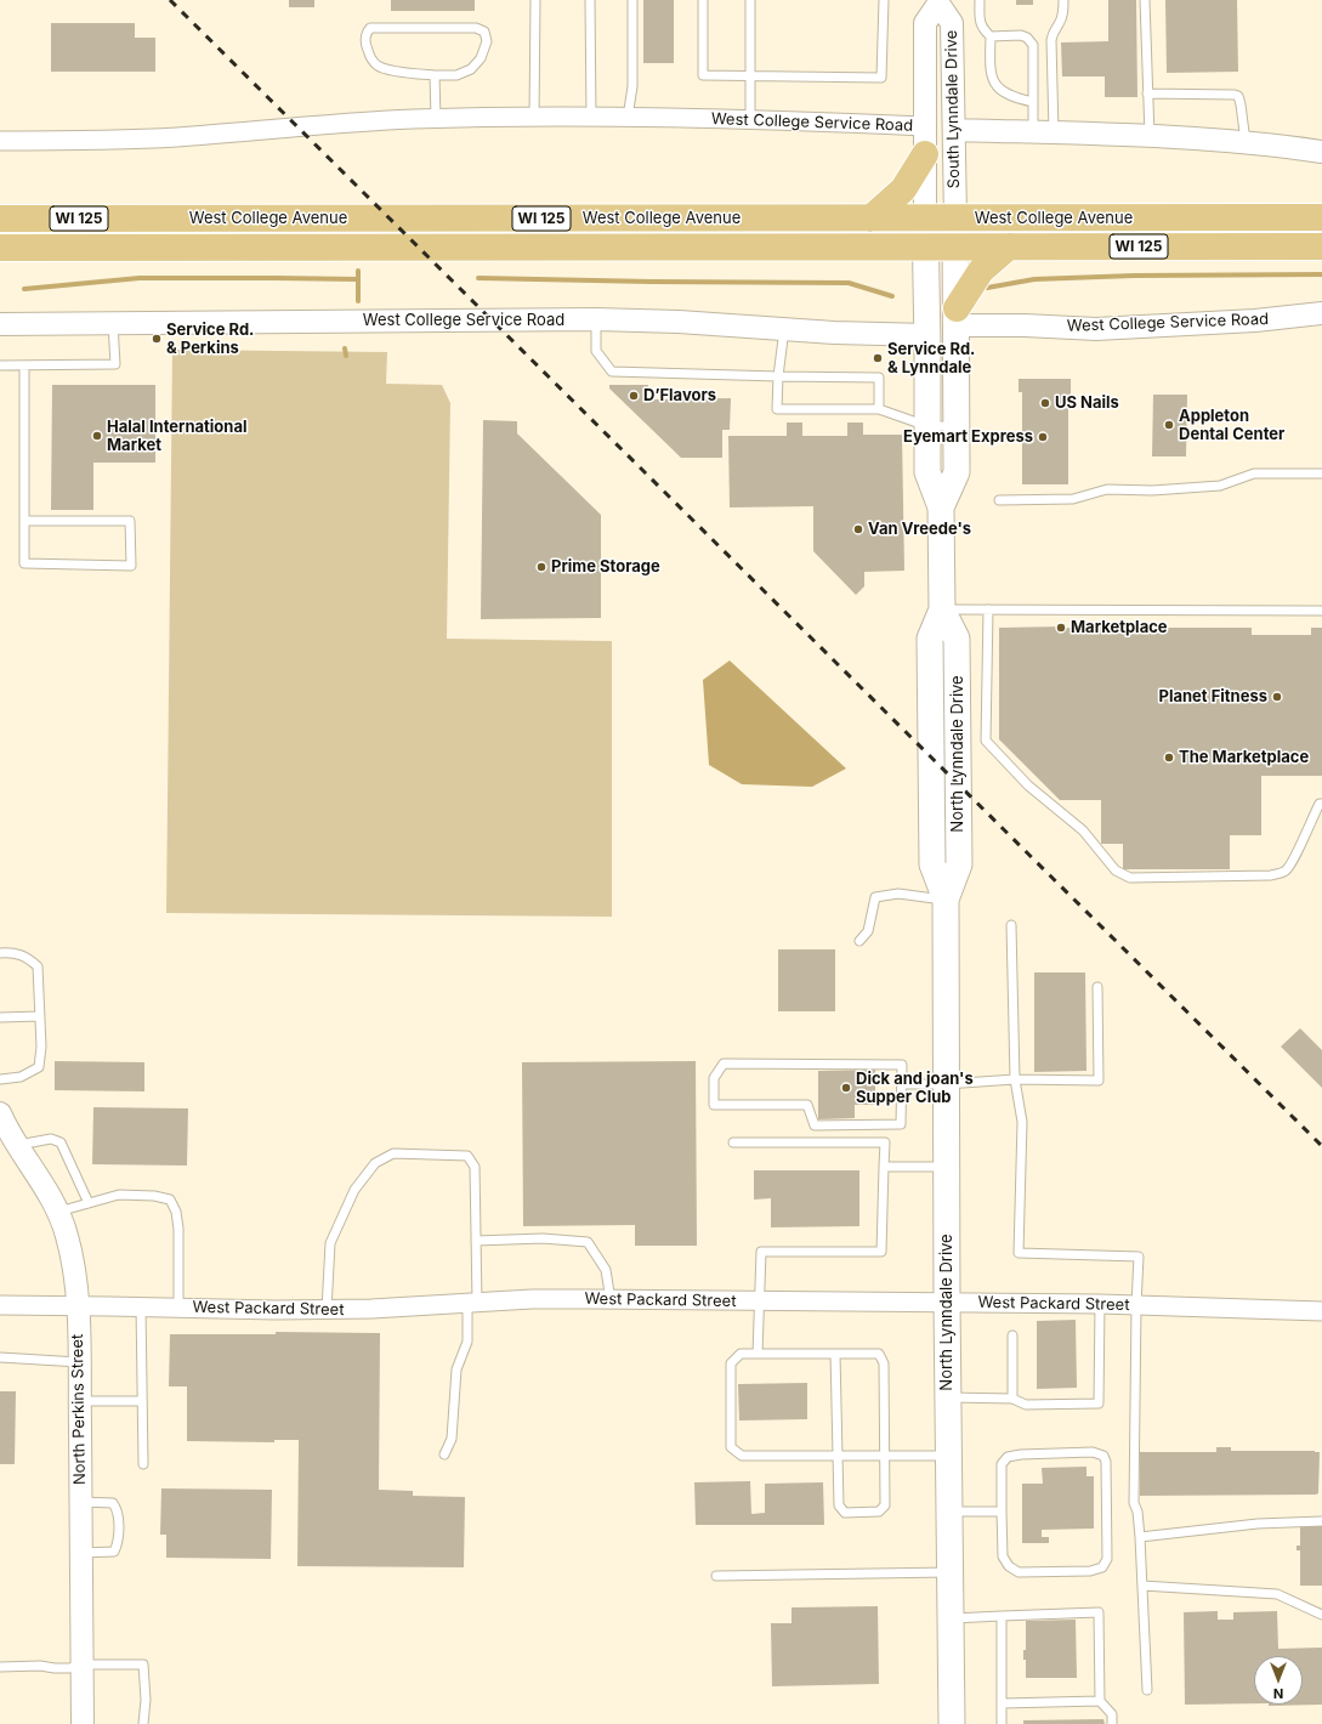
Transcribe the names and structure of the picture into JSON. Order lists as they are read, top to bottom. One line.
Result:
{"streets":{"main road":["WI 125","West College Avenue","North Lynndale Drive"],"street":["South Lynndale Drive","West College Service Road","West Packard Street","North Perkins Street"]},"crossings":[["South Lynndale Drive","West College Service Road"],["South Lynndale Drive","West College Avenue"],["South Lynndale Drive","North Lynndale Drive"],["West College Service Road","North Lynndale Drive"],["West College Avenue","North Lynndale Drive"],["North Lynndale Drive","West Packard Street"],["West Packard Street","North Perkins Street"]],"places":["Service Rd. & Perkins","Service Rd. & Lynndale","D’Flavors","US Nails","Appleton Dental Center","Halal International Market","Eyemart Express","Van Vreede's","Prime Storage","Marketplace","Planet Fitness","The Marketplace","Dick and joan's Supper Club"],"north":"bottom"}
